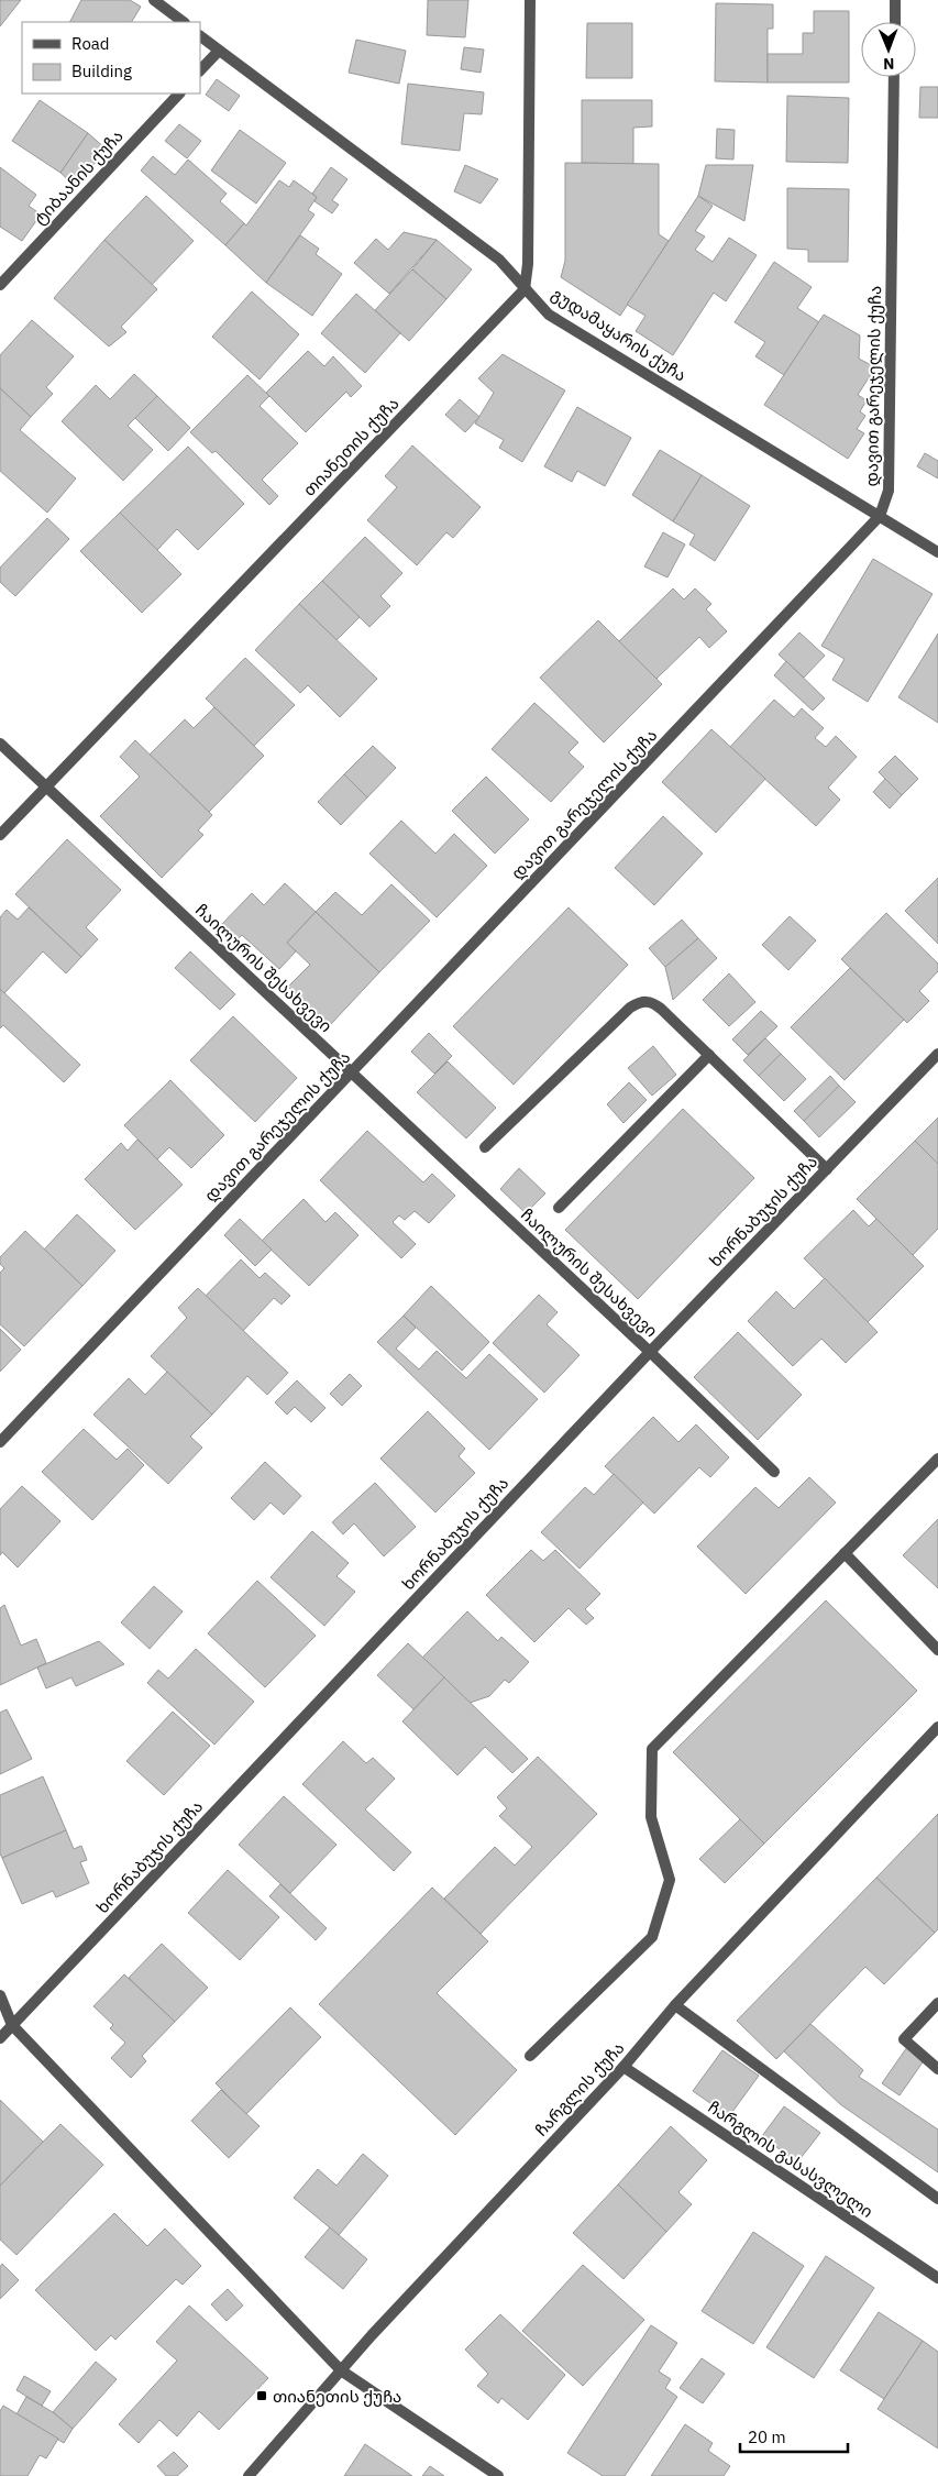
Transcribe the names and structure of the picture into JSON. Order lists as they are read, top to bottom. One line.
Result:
{"streets":{"street":["ტიბაანის ქუჩა","გუდამაყარის ქუჩა","დავით გარეჯელის ქუჩა","თიანეთის ქუჩა","ჩაილურის შესახვევი","ხორნაბუჯის ქუჩა","ჩარგლის ქუჩა","ჩარგლის გასასვლელი"]},"crossings":[["გუდამაყარის ქუჩა","დავით გარეჯელის ქუჩა"],["გუდამაყარის ქუჩა","თიანეთის ქუჩა"],["დავით გარეჯელის ქუჩა","ჩაილურის შესახვევი"],["თიანეთის ქუჩა","ჩაილურის შესახვევი"],["ჩაილურის შესახვევი","ხორნაბუჯის ქუჩა"],["ჩარგლის ქუჩა","ჩარგლის გასასვლელი"]],"places":{"transit":["თიანეთის ქუჩა"]},"legend":["Road","Building"],"scale_bar":"20 m","north":"bottom"}
